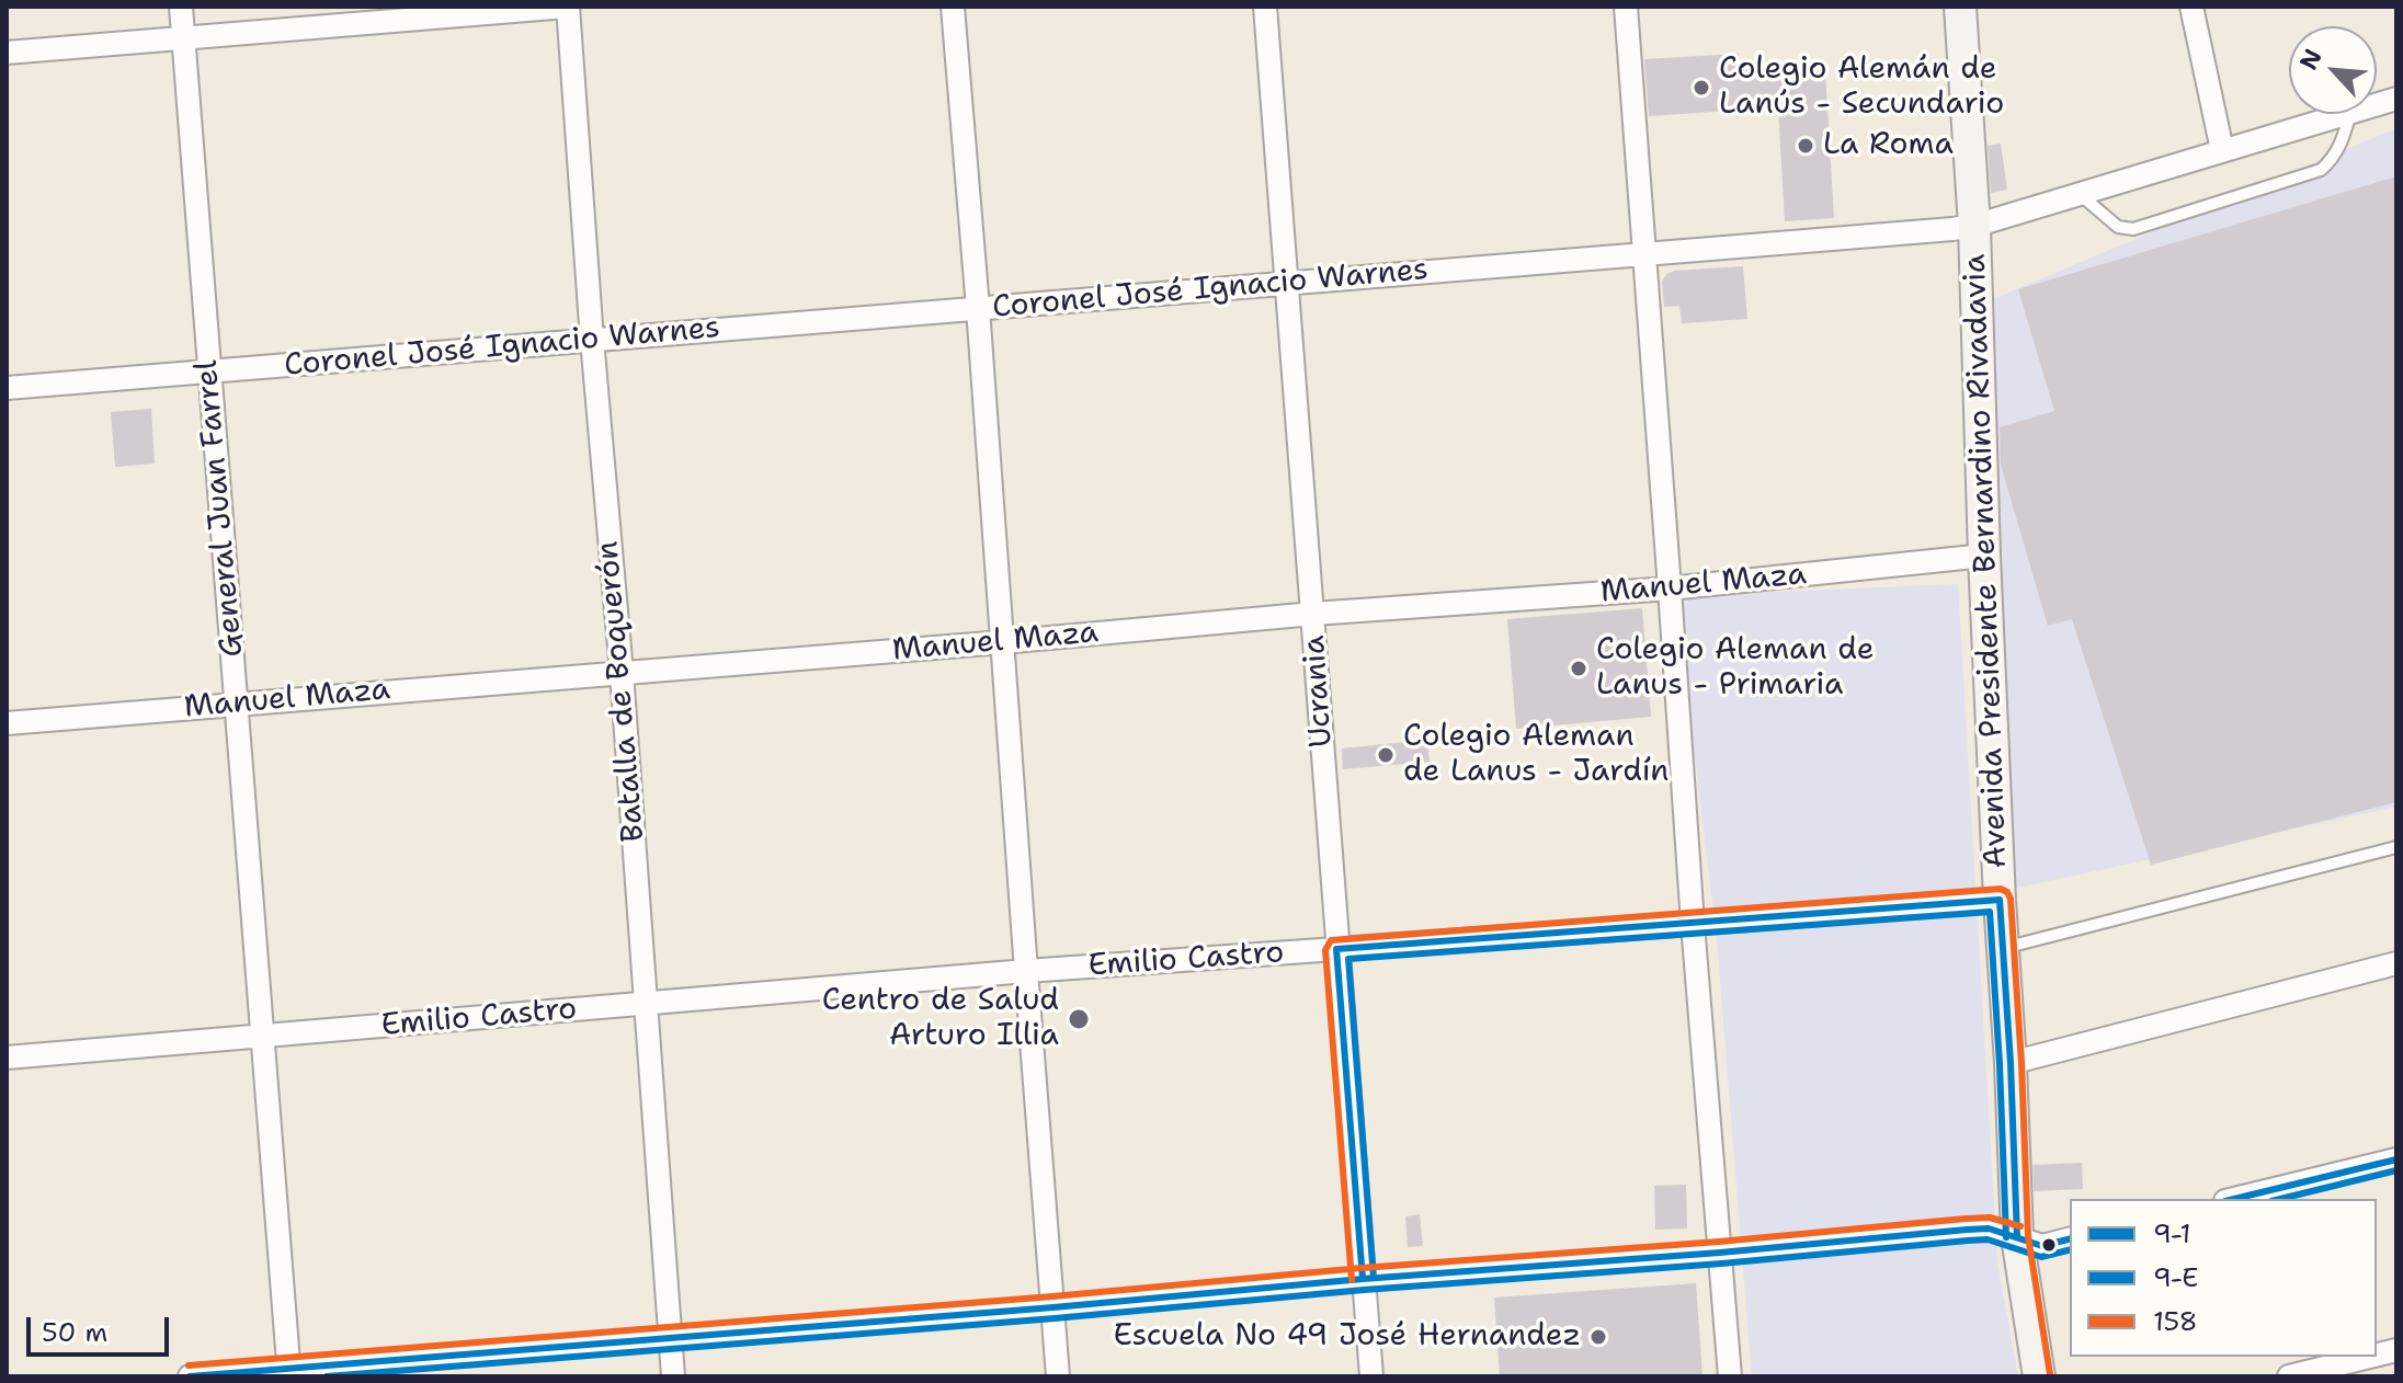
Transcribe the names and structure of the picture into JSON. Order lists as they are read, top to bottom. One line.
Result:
{"streets":{"street":["Coronel José Ignacio Warnes","General Juan Farrel","Avenida Presidente Bernardino Rivadavia","Manuel Maza","Batalla de Boquerón","Ucrania","Emilio Castro"]},"crossings":[["Coronel José Ignacio Warnes","General Juan Farrel"],["Coronel José Ignacio Warnes","Avenida Presidente Bernardino Rivadavia"],["Coronel José Ignacio Warnes","Batalla de Boquerón"],["Coronel José Ignacio Warnes","Ucrania"],["General Juan Farrel","Manuel Maza"],["General Juan Farrel","Emilio Castro"],["Avenida Presidente Bernardino Rivadavia","Manuel Maza"],["Avenida Presidente Bernardino Rivadavia","Emilio Castro"],["Manuel Maza","Batalla de Boquerón"],["Manuel Maza","Ucrania"],["Batalla de Boquerón","Emilio Castro"],["Ucrania","Emilio Castro"]],"places":["Colegio Alemán de Lanús - Secundario","La Roma","Colegio Aleman de Lanus - Primaria","Colegio Aleman de Lanus - Jardín","Centro de Salud Arturo Illia","Escuela No 49 José Hernandez"],"lines":["transit line 158","transit line 9-1","transit line 9-E"],"legend":["9-1","9-E","158"],"scale_bar":"50 m","north":"top left"}
